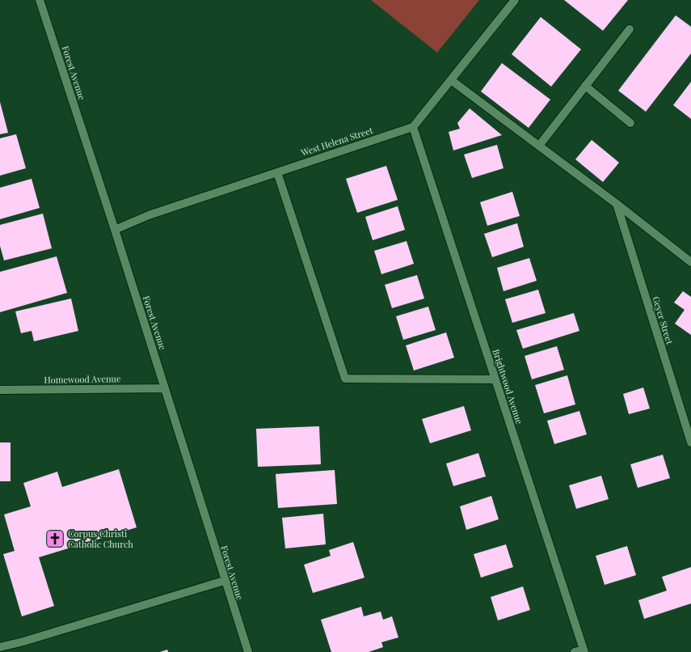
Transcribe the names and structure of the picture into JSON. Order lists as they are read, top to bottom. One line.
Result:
{"streets":{"street":["Forest Avenue","West Helena Street","Geyer Street","Homewood Avenue","Brightwood Avenue"]},"crossings":[["Forest Avenue","West Helena Street"],["Forest Avenue","Homewood Avenue"],["West Helena Street","Brightwood Avenue"]],"places":{"church":["Corpus Christi Catholic Church"]}}
